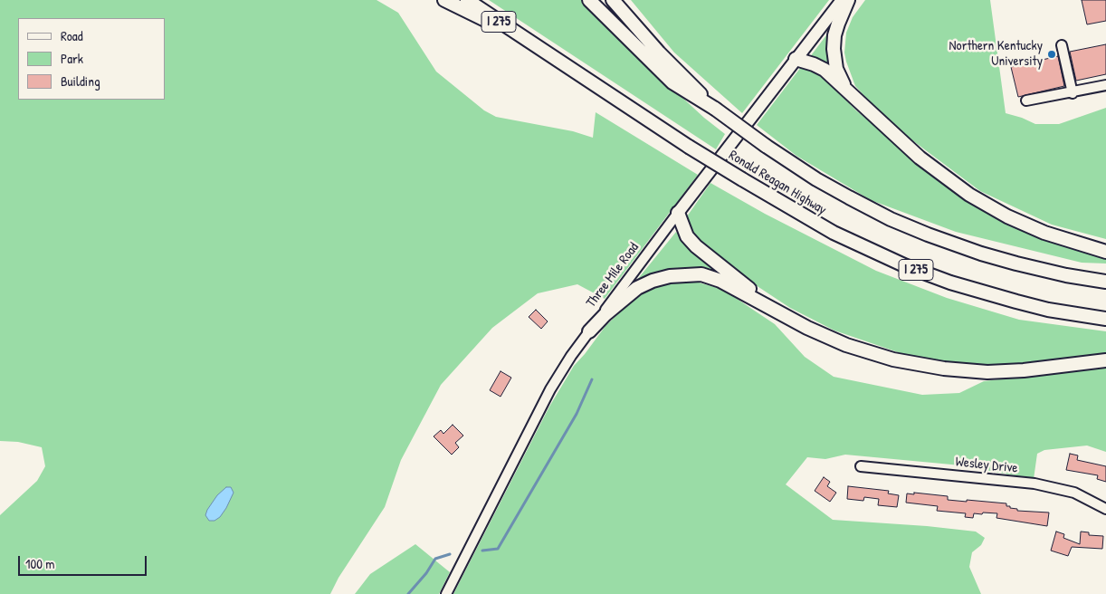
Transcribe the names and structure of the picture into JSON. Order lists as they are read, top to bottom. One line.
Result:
{"streets":{"highway":["I 275","Ronald Reagan Highway"],"main road":["Three Mile Road"],"street":["Wesley Drive"]},"places":["Northern Kentucky University"],"legend":["Road","Park","Building"],"scale_bar":"100 m"}
